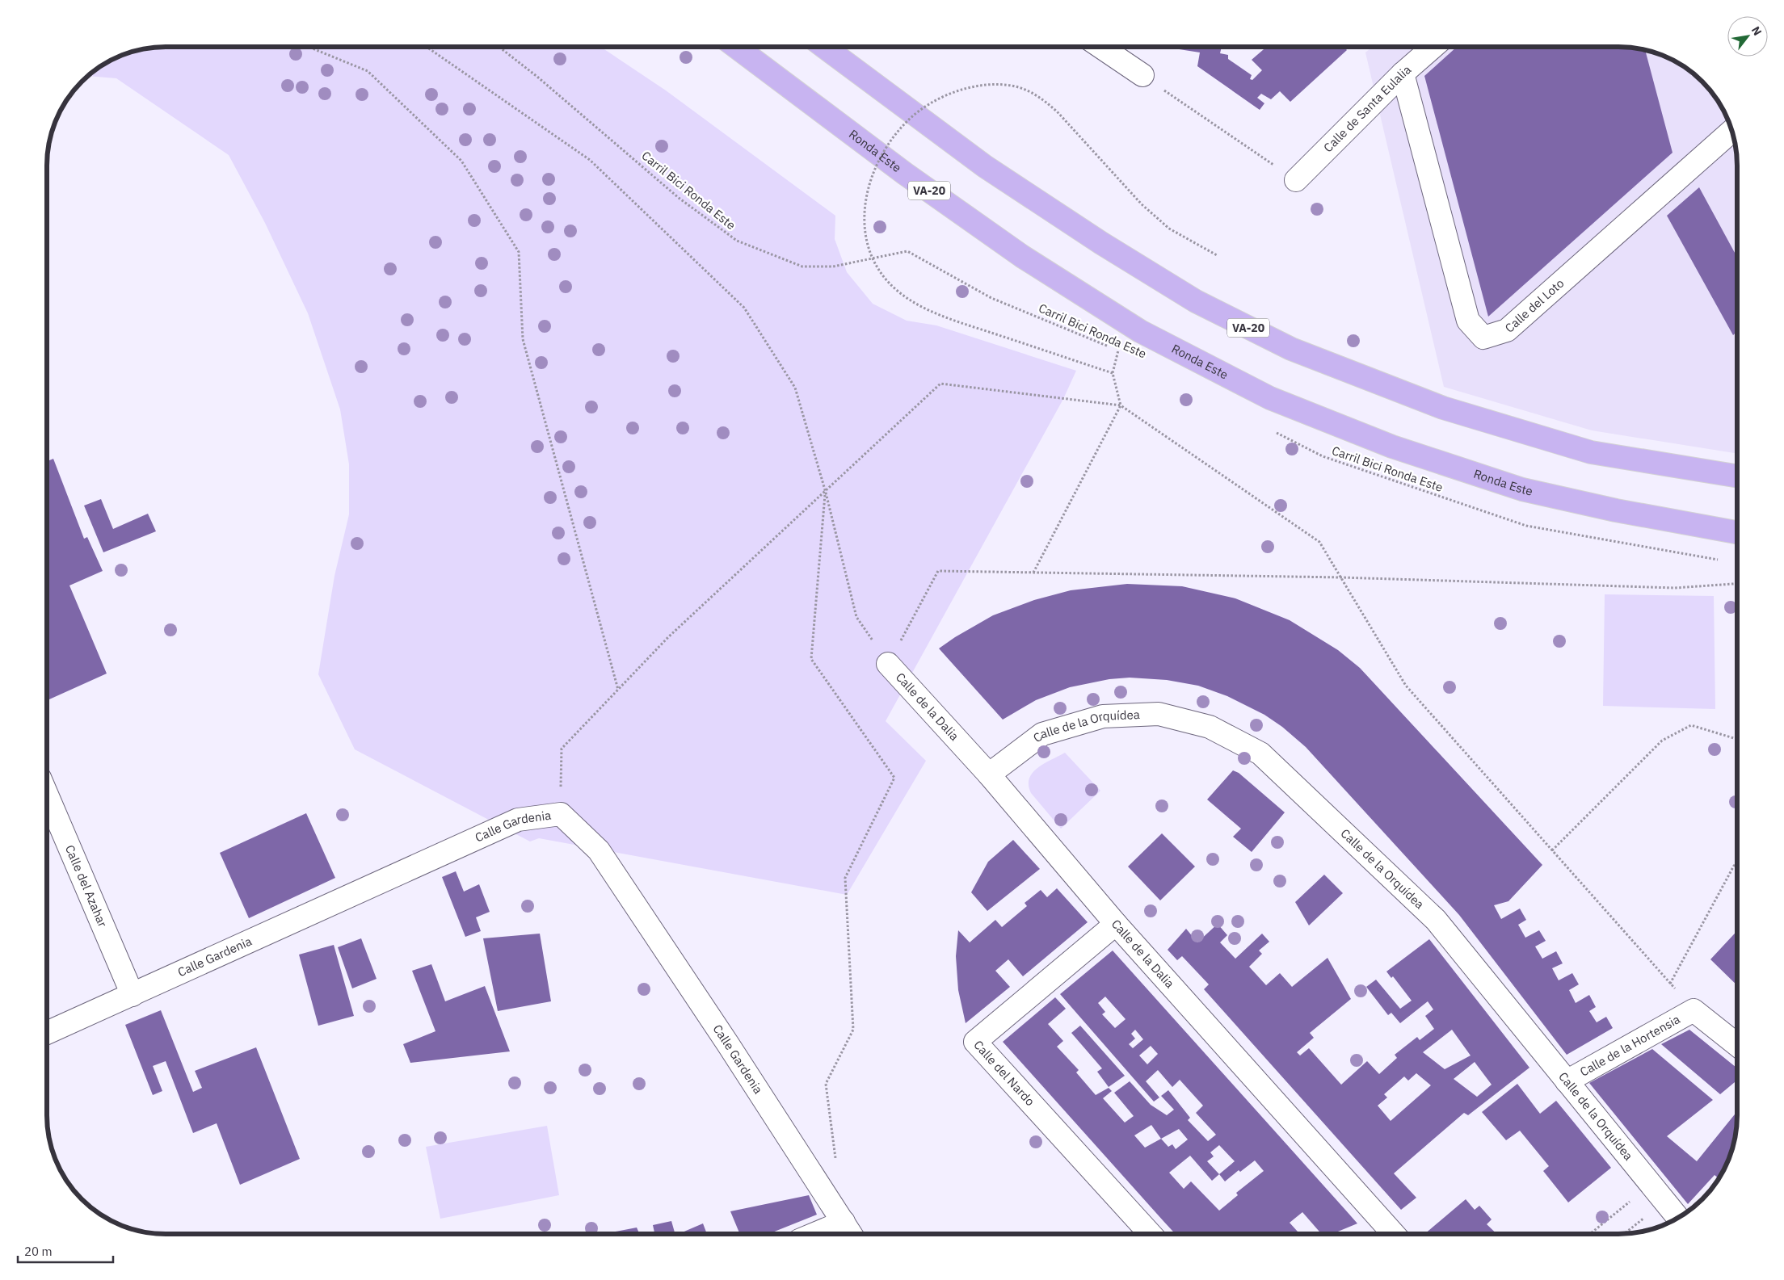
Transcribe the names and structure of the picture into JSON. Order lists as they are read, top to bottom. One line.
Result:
{"streets":{"highway":["Ronda Este","VA-20"],"street":["Calle de Santa Eulalia","Calle del Loto","Calle de la Dalia","Calle de la Orquídea","Calle Gardenia","Calle del Azahar","Calle de la Hortensia","Calle del Nardo"],"path":["Carril Bici Ronda Este"]},"crossings":[["Calle de Santa Eulalia","Calle del Loto"],["Calle de la Dalia","Calle de la Orquídea"],["Calle de la Dalia","Calle del Nardo"],["Calle de la Orquídea","Calle de la Hortensia"],["Calle Gardenia","Calle del Azahar"]],"scale_bar":"20 m","north":"top right"}
